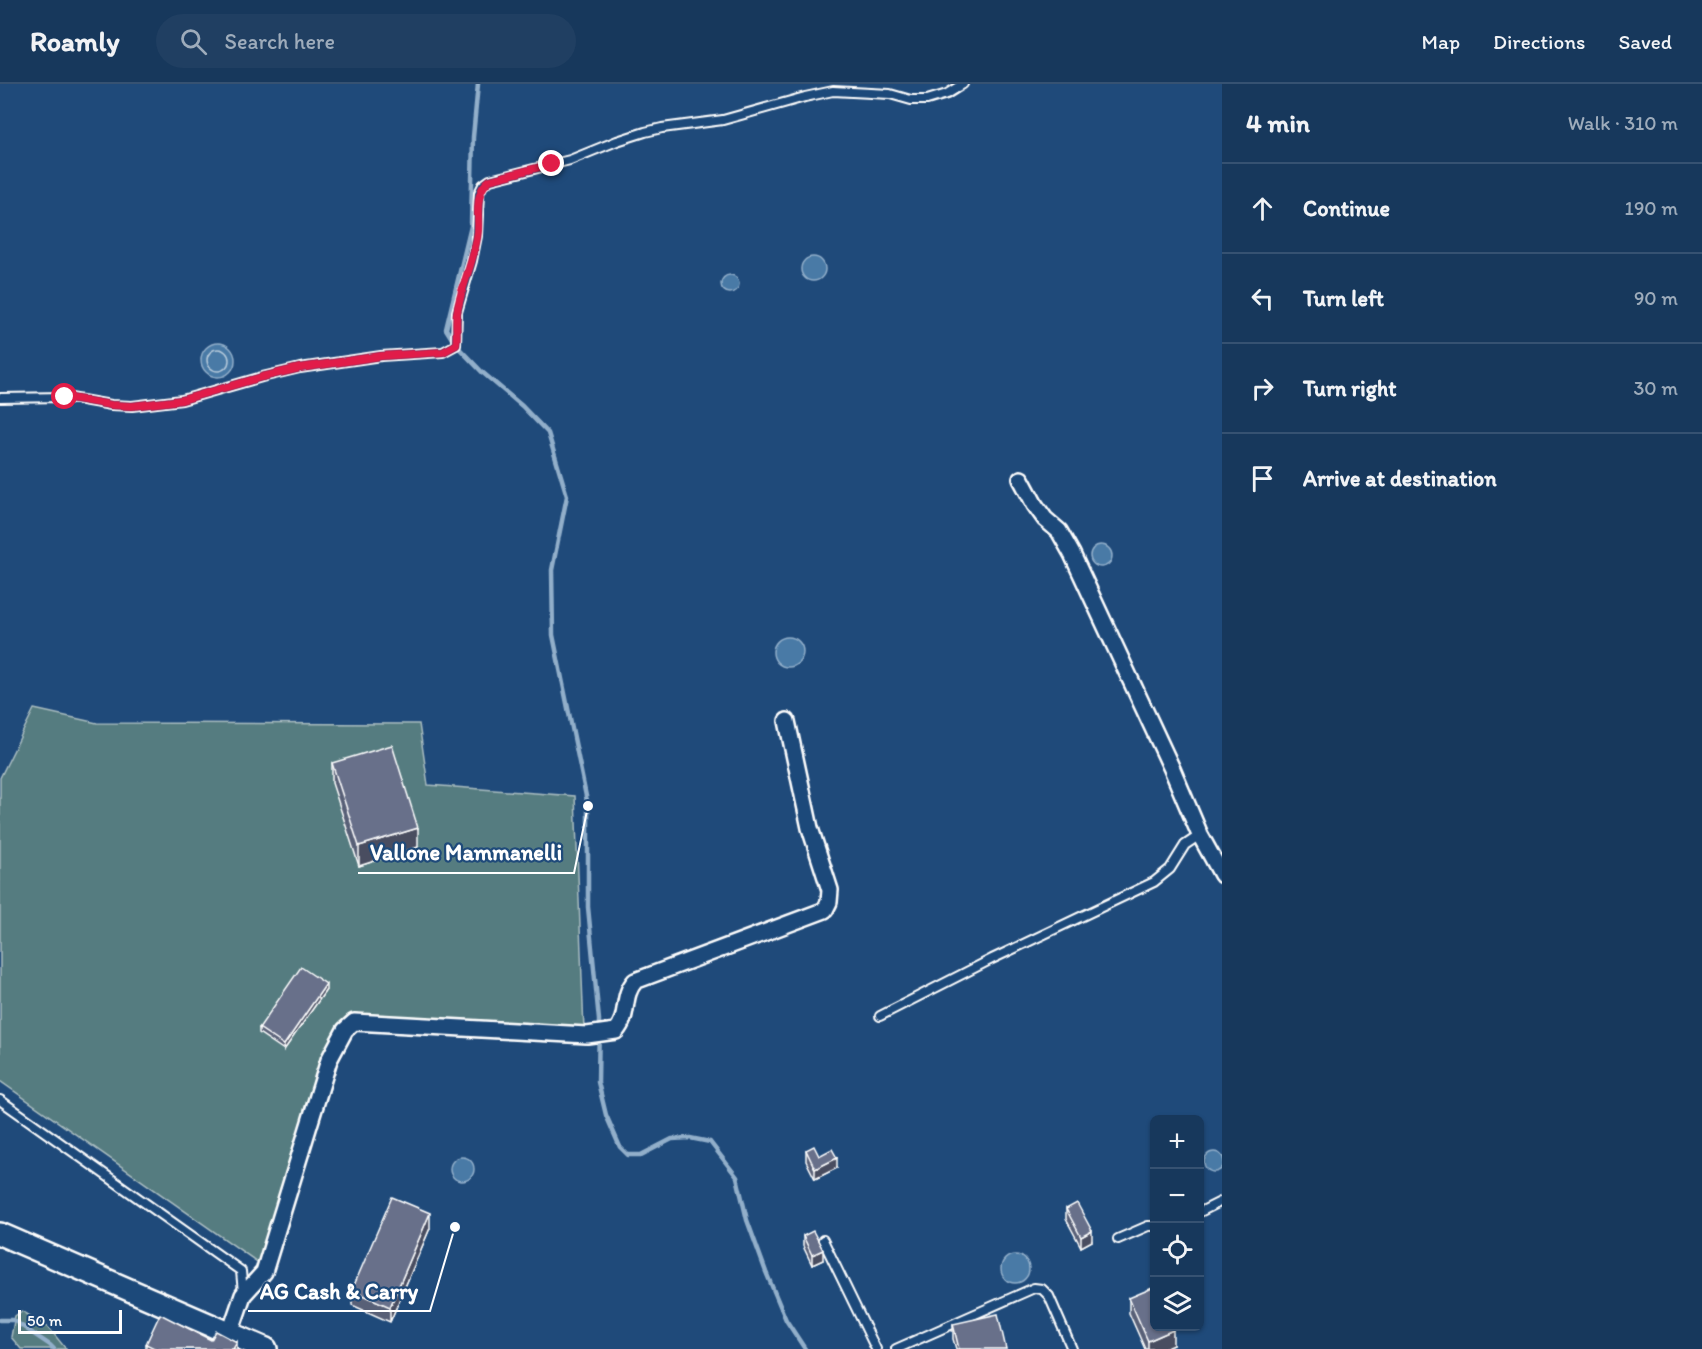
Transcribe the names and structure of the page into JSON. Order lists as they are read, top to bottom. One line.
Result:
{"places":["Vallone Mammanelli","AG Cash & Carry"],"scale_bar":"50 m","page":{"header":"Roamly","search":"Search here","nav":["Map","Directions","Saved"],"heading":["4 min","Walk · 310 m"],"list":[["Continue","190 m"],["Turn left","90 m"],["Turn right","30 m"],"Arrive at destination"],"map_buttons":["+","−"],"scale":"50 m"}}
